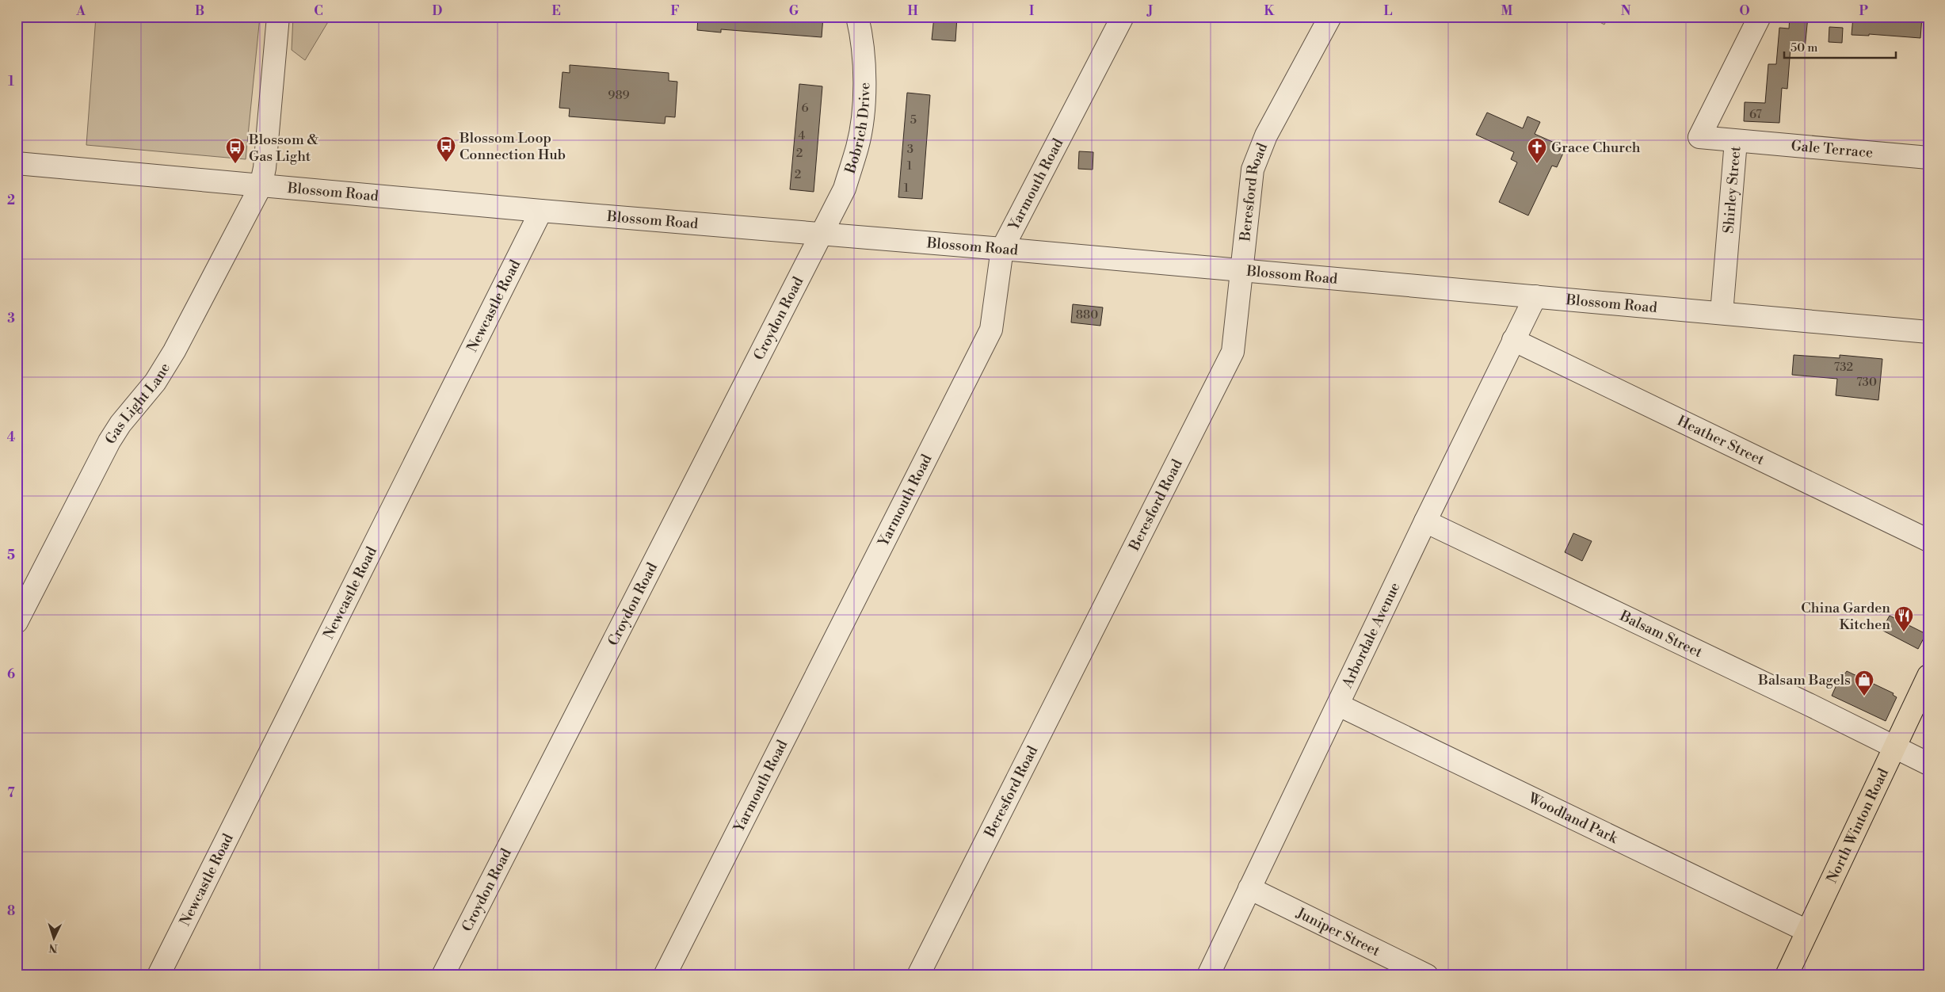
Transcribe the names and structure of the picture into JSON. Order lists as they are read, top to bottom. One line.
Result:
{"streets":{"main road":["North Winton Road"],"street":["Bobrich Drive","Gale Terrace","Yarmouth Road","Shirley Street","Blossom Road","Beresford Road","Newcastle Road","Croydon Road","Gas Light Lane","Heather Street","Balsam Street","Arbordale Avenue","Woodland Park","Juniper Street"]},"crossings":[["Bobrich Drive","Blossom Road"],["Bobrich Drive","Croydon Road"],["Gale Terrace","Shirley Street"],["Yarmouth Road","Blossom Road"],["Shirley Street","Blossom Road"],["Blossom Road","Beresford Road"],["Blossom Road","Newcastle Road"],["Blossom Road","Croydon Road"],["Blossom Road","Gas Light Lane"],["Blossom Road","Arbordale Avenue"],["Heather Street","Arbordale Avenue"],["Balsam Street","Arbordale Avenue"],["Balsam Street","North Winton Road"],["Arbordale Avenue","Woodland Park"],["Arbordale Avenue","Juniper Street"],["Woodland Park","North Winton Road"]],"places":{"bus stop":["Blossom Loop Connection Hub","Blossom & Gas Light"],"church":["Grace Church"],"restaurant":["China Garden Kitchen"],"shop":["Balsam Bagels"]},"house_numbers":["989","6","67","5","4","3","2","1","2","1","880","732","730"],"scale_bar":"50 m","north":"bottom","grid":{"columns":["A","B","C","D","E","F","G","H","I","J","K","L","M","N","O","P"],"rows":["1","2","3","4","5","6","7","8"]}}
